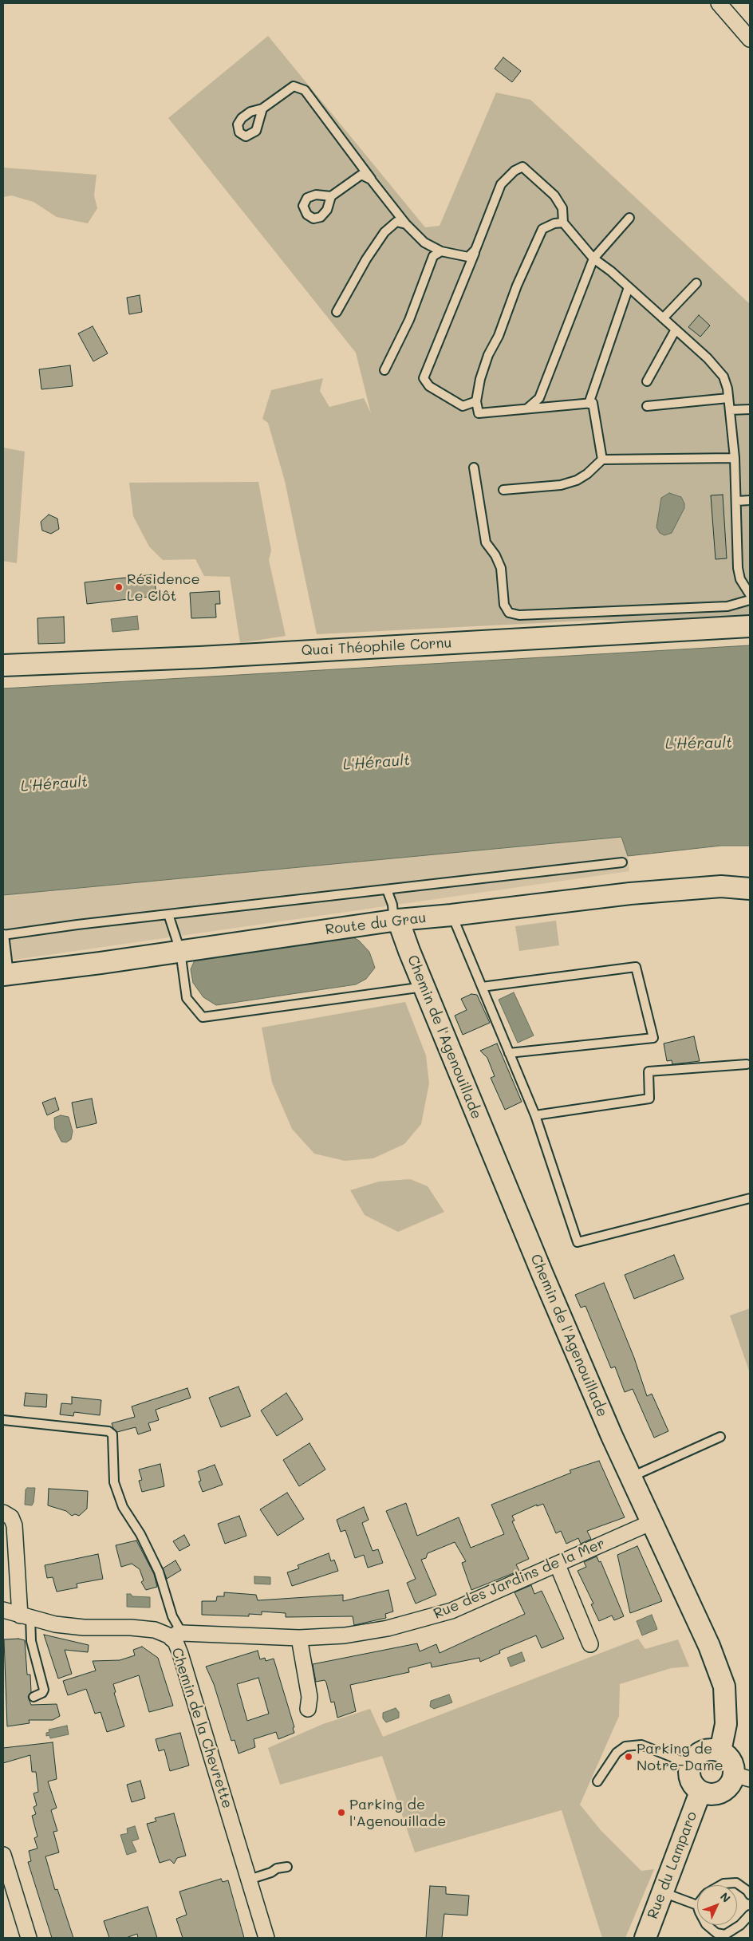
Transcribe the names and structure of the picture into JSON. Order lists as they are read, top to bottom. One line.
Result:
{"streets":{"street":["Quai Théophile Cornu","Route du Grau","Chemin de l'Agenouillade","Rue des Jardins de la Mer","Chemin de la Chevrette","Rue du Lamparo"]},"crossings":[["Route du Grau","Chemin de l'Agenouillade"],["Chemin de l'Agenouillade","Rue des Jardins de la Mer"],["Chemin de l'Agenouillade","Rue du Lamparo"],["Rue des Jardins de la Mer","Chemin de la Chevrette"]],"water":["L'Hérault"],"places":["Résidence Le Clôt","Parking de Notre-Dame","Parking de l'Agenouillade"],"north":"top right"}
